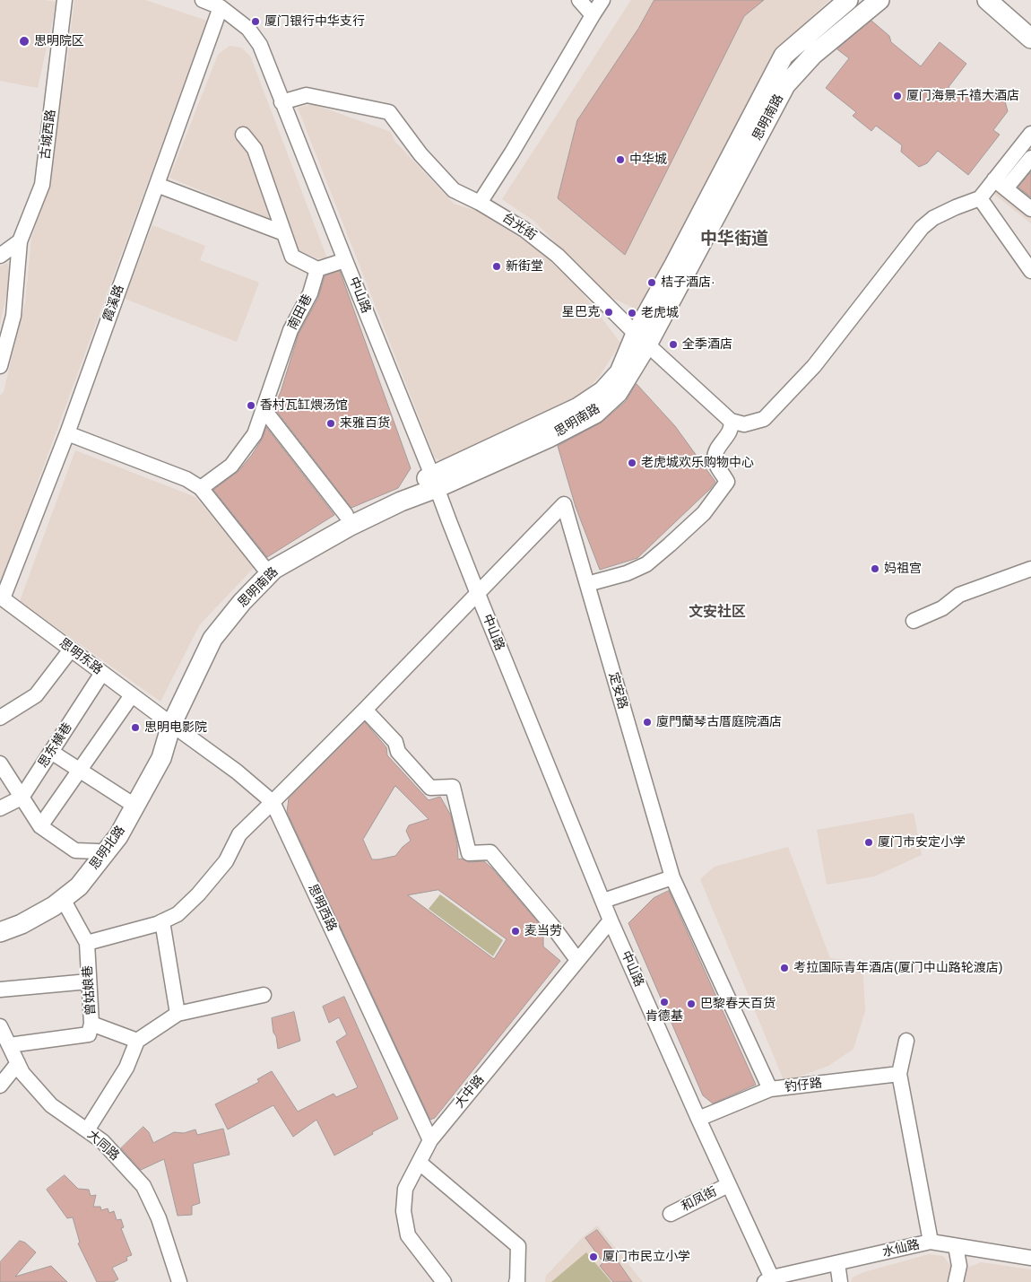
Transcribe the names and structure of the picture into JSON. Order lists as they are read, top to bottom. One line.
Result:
{"streets":{"main road":["思明南路","思明北路"],"street":["古城西路","台光街","中山路","霞溪路","南田巷","思明东路","定安路","思东横巷","思明西路","曾姑娘巷","钓仔路","大中路","大同路","和凤街","水仙路"]},"crossings":[["思明南路","台光街"],["思明南路","中山路"],["思明南路","思明东路"],["思明南路","思明北路"],["思明南路","思明西路"],["台光街","中山路"],["中山路","霞溪路"],["中山路","定安路"],["中山路","大中路"],["中山路","和凤街"],["中山路","水仙路"],["霞溪路","思明东路"],["思明东路","思东横巷"],["思明东路","思明北路"],["思明东路","思明西路"],["定安路","钓仔路"],["思明北路","思明西路"],["思明北路","曾姑娘巷"],["思明西路","大中路"],["曾姑娘巷","大同路"]],"districts":["中华街道","文安社区"],"places":["厦门银行中华支行","思明院区","厦门海景千禧大酒店","中华城","新街堂","桔子酒店·","星巴克","老虎城","全季酒店","香村瓦缸煨汤馆","来雅百货","老虎城欢乐购物中心","妈祖宫","廈門蘭琴古厝庭院酒店","思明电影院","厦门市安定小学","麦当劳","考拉国际青年酒店(厦门中山路轮渡店)","肯德基","巴黎春天百货","厦门市民立小学"]}
